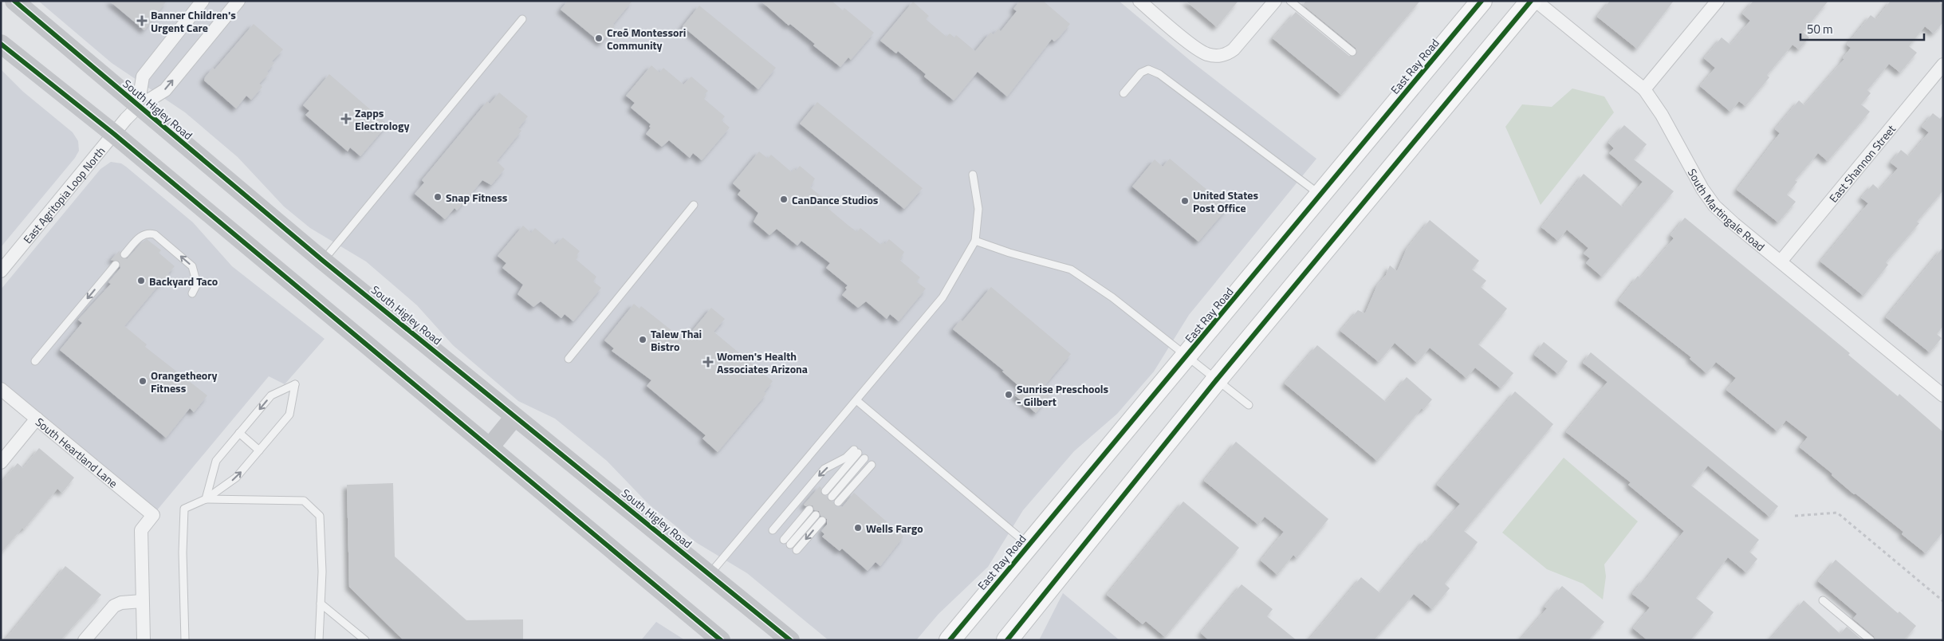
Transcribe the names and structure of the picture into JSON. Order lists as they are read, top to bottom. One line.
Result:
{"streets":{"main road":["East Ray Road","South Higley Road"],"street":["East Shannon Street","East Agritopia Loop North","South Martingale Road","South Heartland Lane"]},"crossings":[["South Higley Road","East Agritopia Loop North"],["East Shannon Street","South Martingale Road"]],"places":{"health":["Banner Children's Urgent Care","Zapps Electrology","Women's Health Associates Arizona"],"other":["Creō Montessori Community","Snap Fitness","CanDance Studios","United States Post Office","Backyard Taco","Talew Thai Bistro","Orangetheory Fitness","Sunrise Preschools - Gilbert","Wells Fargo"]},"scale_bar":"50 m"}
